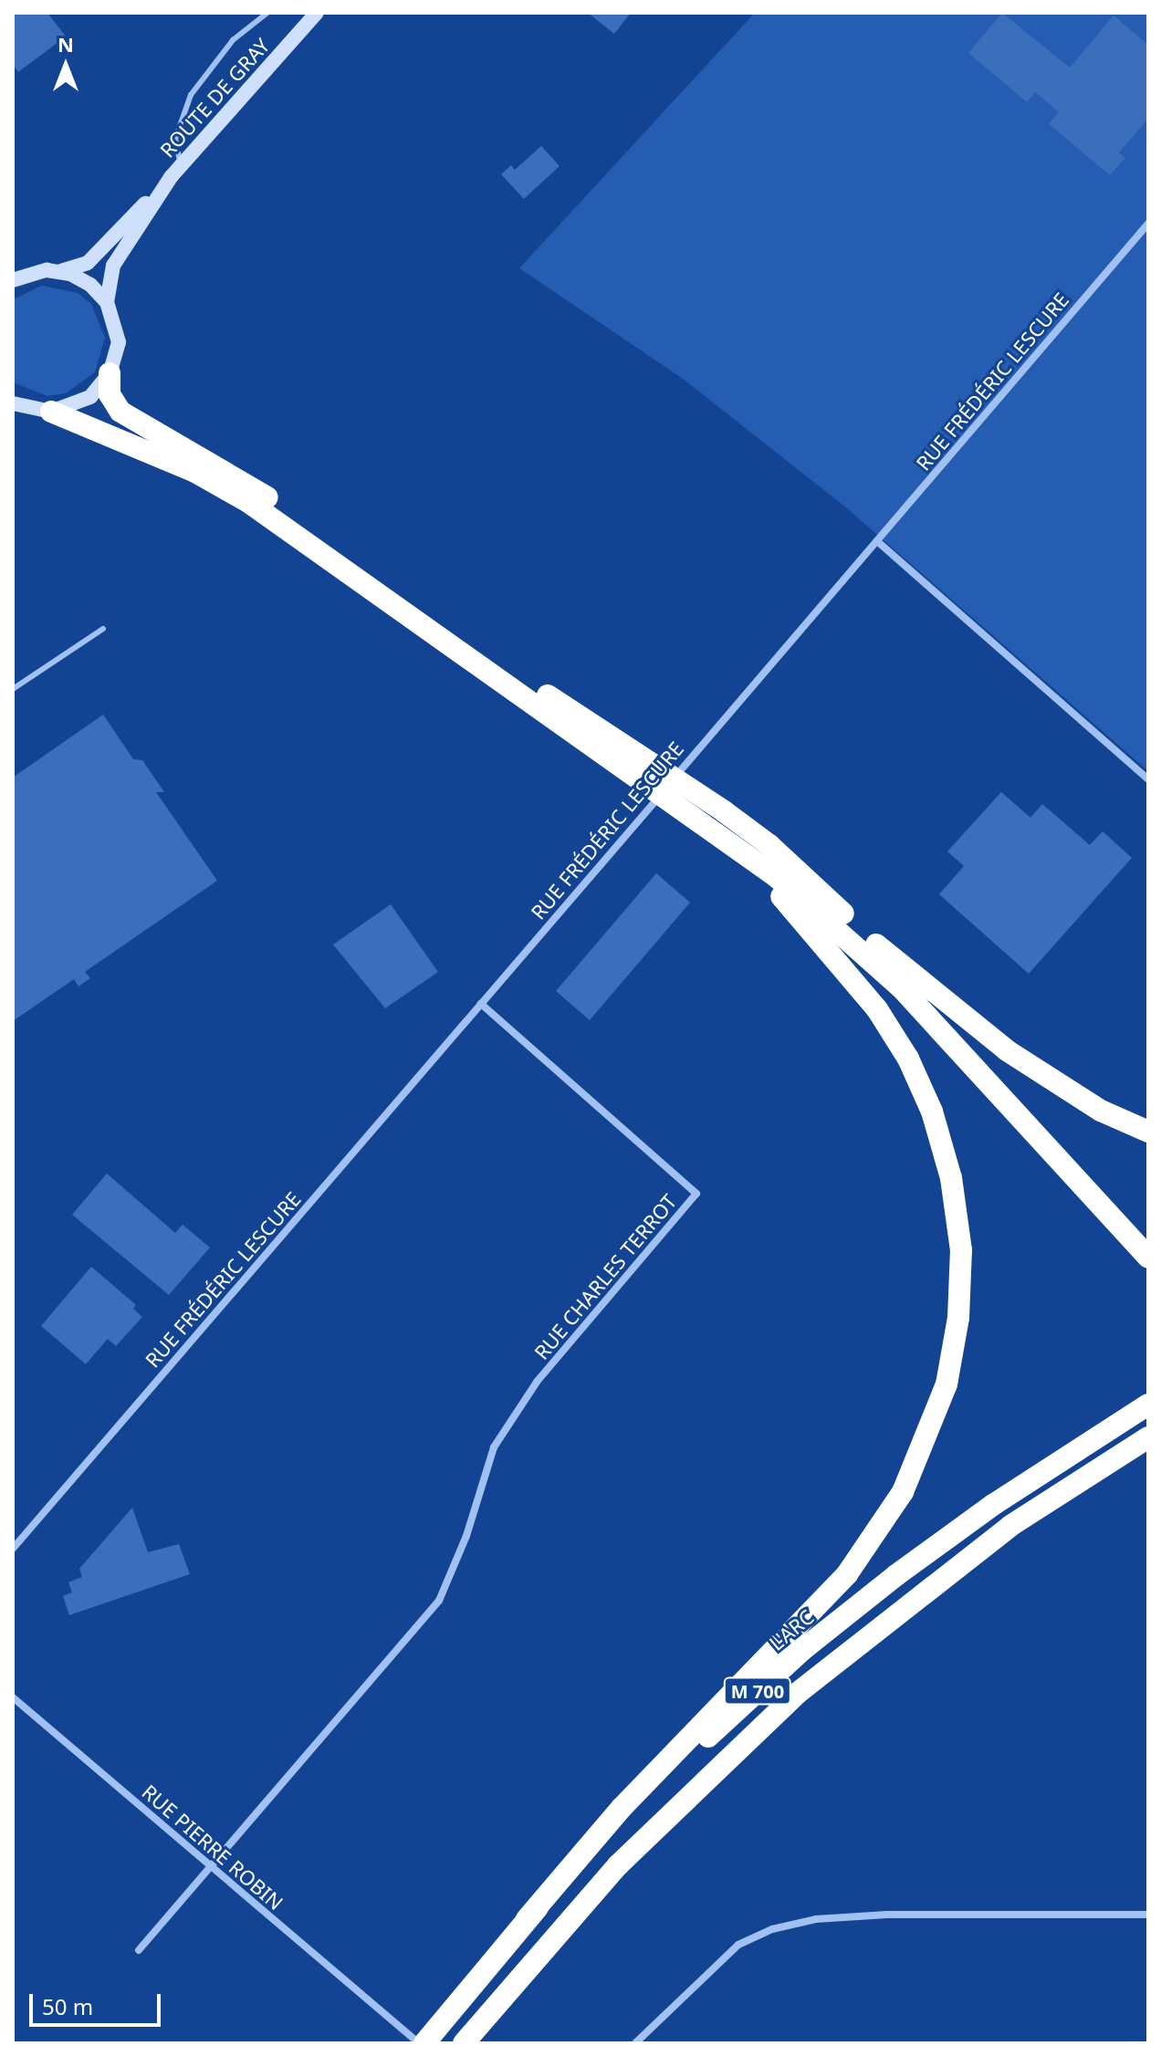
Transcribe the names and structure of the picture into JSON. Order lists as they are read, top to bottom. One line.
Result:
{"streets":{"highway":["L'ARC","M 700"],"main road":["ROUTE DE GRAY"],"street":["RUE FRÉDÉRIC LESCURE","RUE CHARLES TERROT","RUE PIERRE ROBIN"]},"crossings":[["RUE FRÉDÉRIC LESCURE","RUE CHARLES TERROT"],["RUE CHARLES TERROT","RUE PIERRE ROBIN"]],"scale_bar":"50 m","north":"top"}
